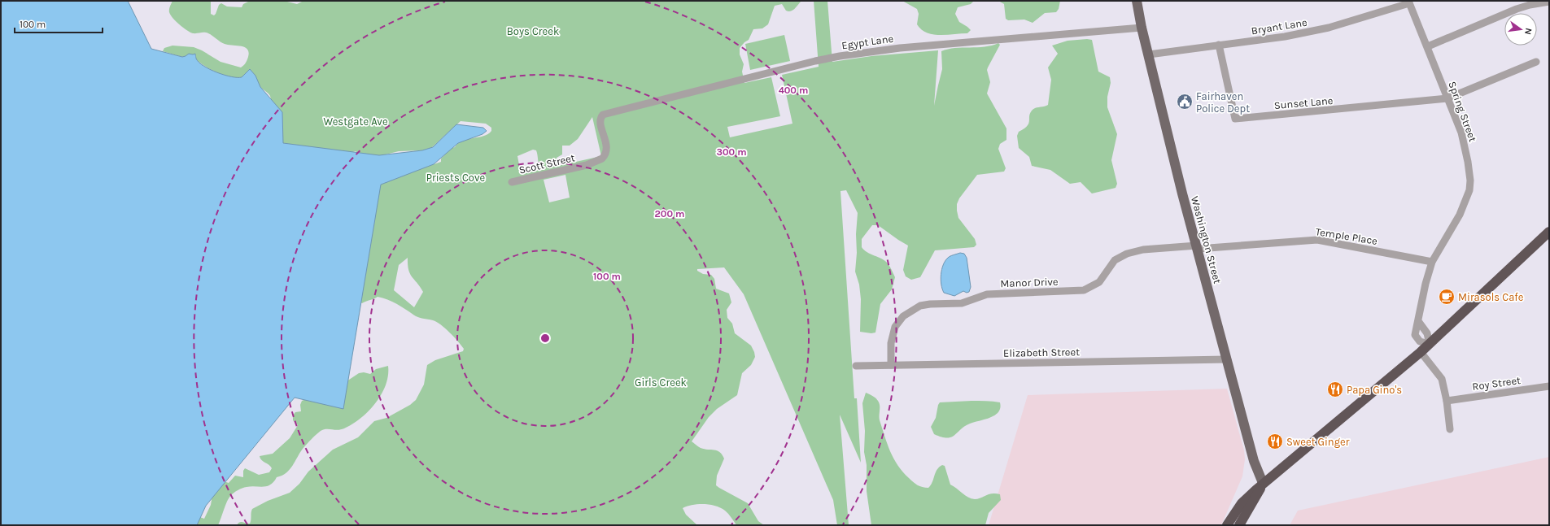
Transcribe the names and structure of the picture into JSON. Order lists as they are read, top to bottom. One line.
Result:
{"streets":{"main road":["Washington Street"],"street":["Bryant Lane","Egypt Lane","Sunset Lane","Spring Street","Scott Street","Temple Place","Manor Drive","Elizabeth Street","Roy Street"]},"crossings":[["Bryant Lane","Sunset Lane"],["Bryant Lane","Spring Street"],["Bryant Lane","Washington Street"],["Egypt Lane","Scott Street"],["Egypt Lane","Washington Street"],["Sunset Lane","Spring Street"],["Spring Street","Temple Place"],["Temple Place","Washington Street"],["Temple Place","Manor Drive"],["Washington Street","Manor Drive"],["Washington Street","Elizabeth Street"],["Manor Drive","Elizabeth Street"]],"parks":["Boys Creek","Westgate Ave","Priests Cove","Girls Creek"],"places":{"public building":["Fairhaven Police Dept"],"cafe":["Mirasols Cafe"],"restaurant":["Papa Gino's","Sweet Ginger"]},"scale_bar":"100 m","north":"right","rings":["400 m","300 m","200 m","100 m"]}
